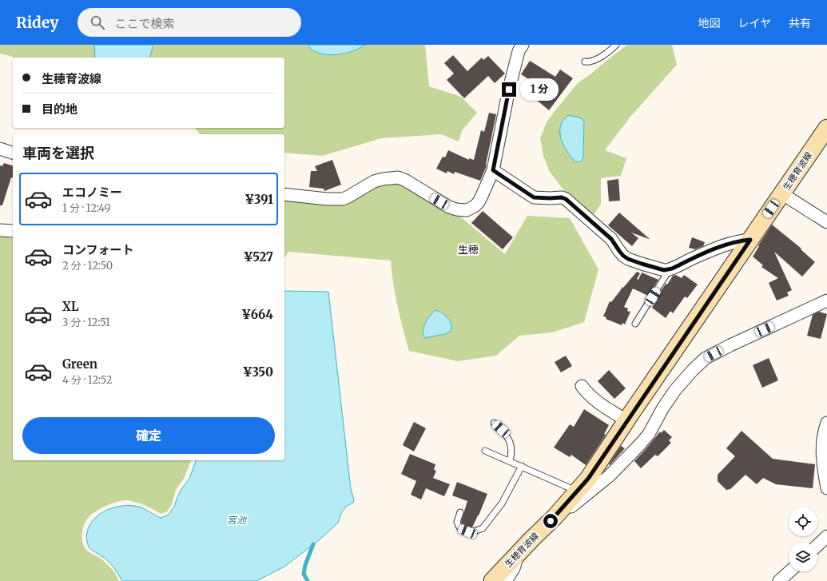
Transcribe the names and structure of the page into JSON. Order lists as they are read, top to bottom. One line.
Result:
{"streets":{"main road":["生穂育波線"]},"districts":["生穂"],"water":["宮池"],"page":{"header":"Ridey","search":"ここで検索","nav":["地図","レイヤ","共有"],"banner":["生穂育波線","目的地"],"bubble":"1 分","heading":"車両を選択","list":[{"name":"エコノミー","note":"1 分 · 12:49","value":"¥391"},{"name":"コンフォート","note":"2 分 · 12:50","value":"¥527"},{"name":"XL","note":"3 分 · 12:51","value":"¥664"},{"name":"Green","note":"4 分 · 12:52","value":"¥350"}],"buttons":"確定"}}
